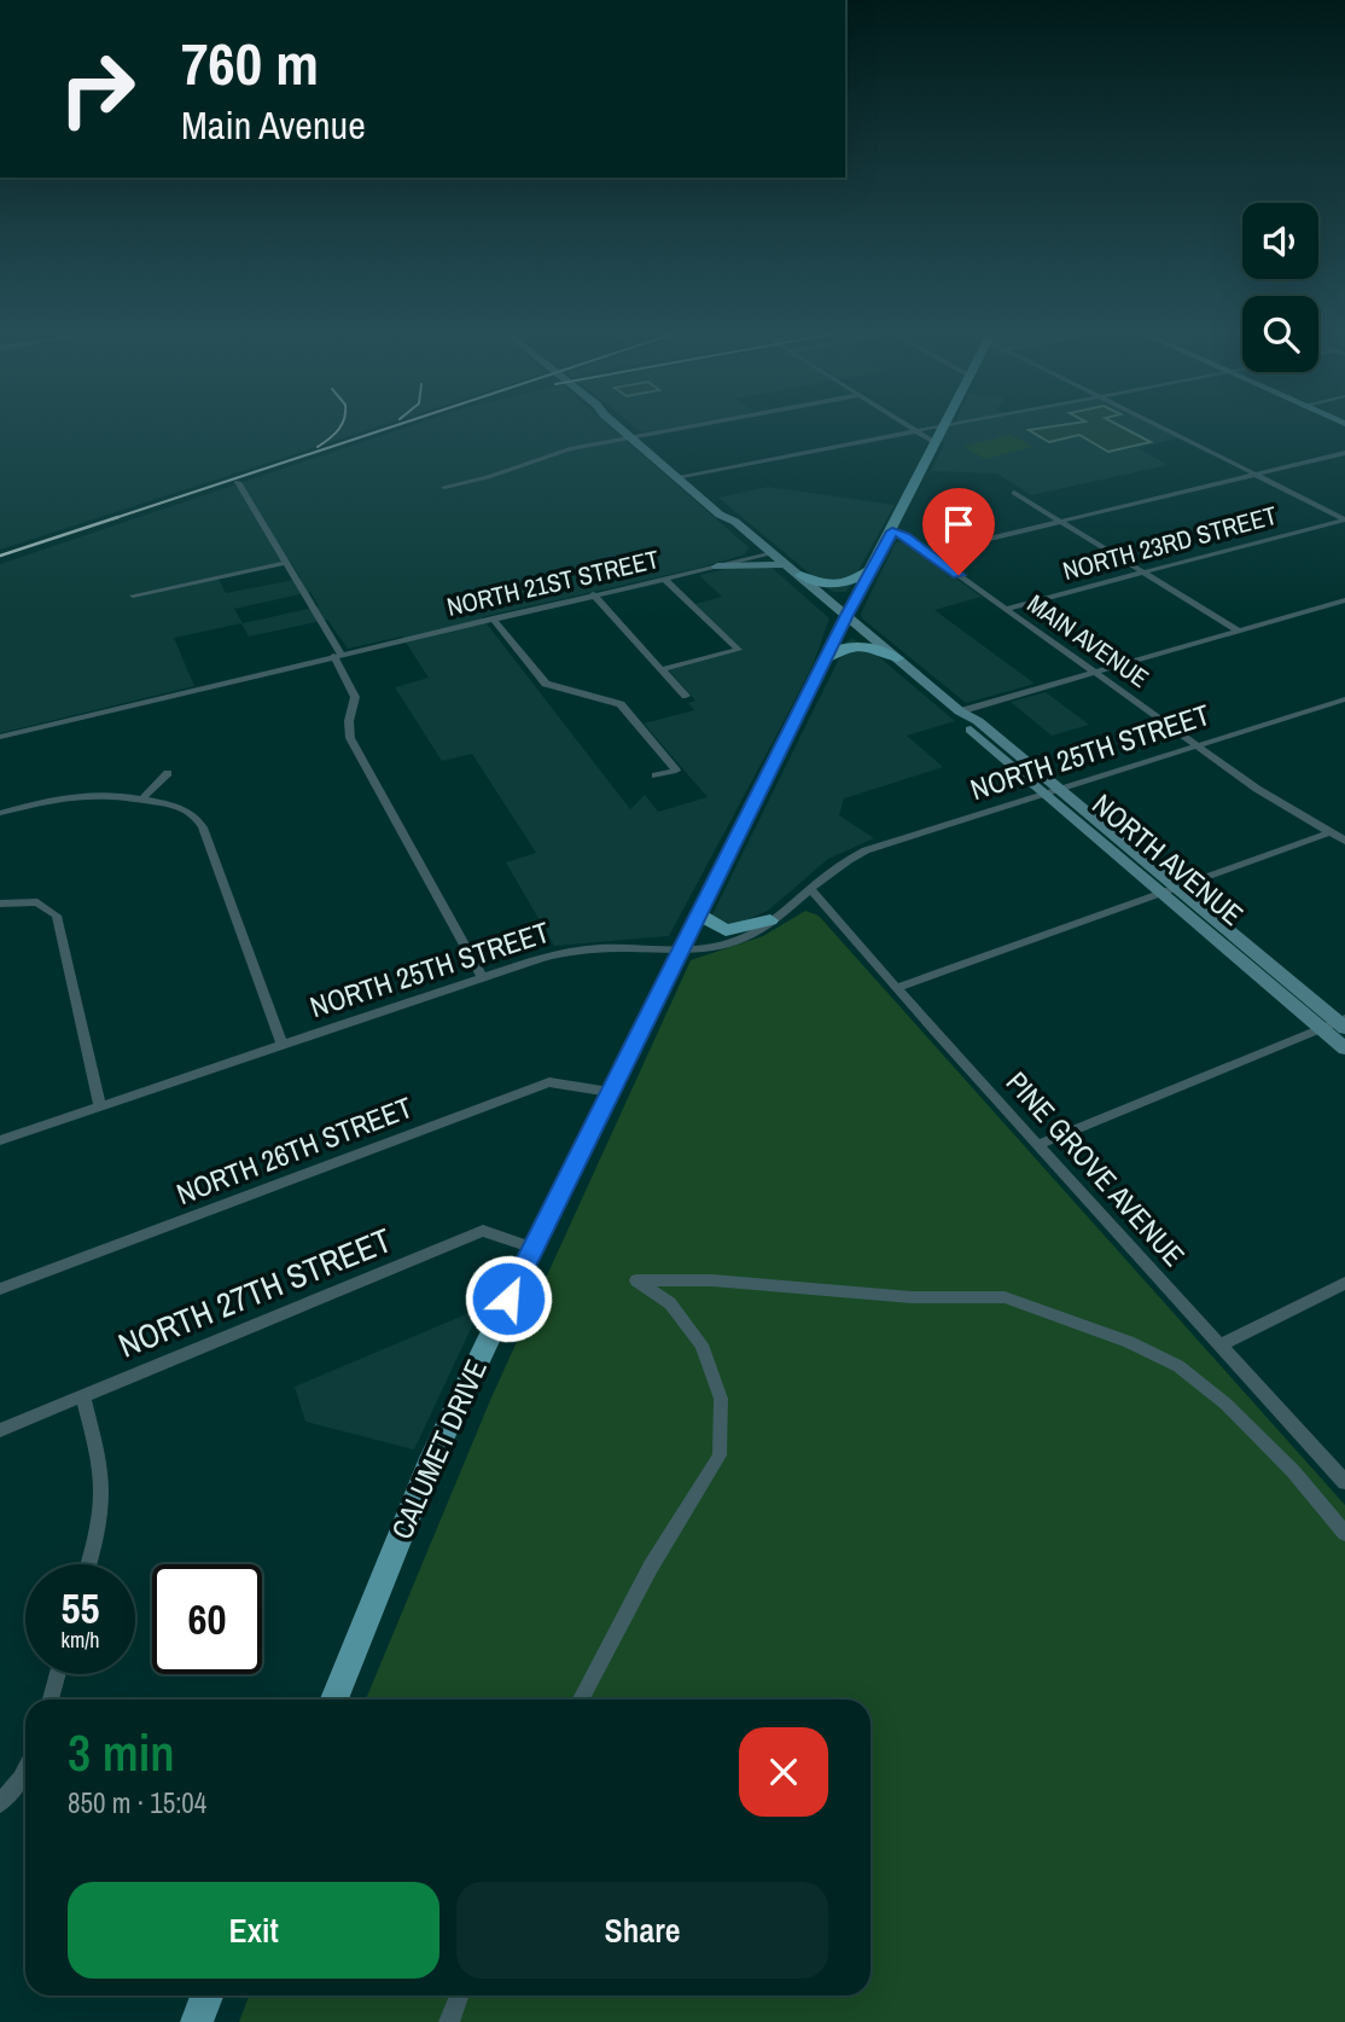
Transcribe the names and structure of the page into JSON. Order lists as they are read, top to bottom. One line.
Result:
{"streets":{"main road":["NORTH AVENUE","CALUMET DRIVE"],"street":["NORTH 23RD STREET","NORTH 21ST STREET","MAIN AVENUE","NORTH 25TH STREET","NORTH 26TH STREET","PINE GROVE AVENUE","NORTH 27TH STREET"]},"crossings":[["NORTH 23RD STREET","MAIN AVENUE"],["NORTH 21ST STREET","NORTH AVENUE"],["MAIN AVENUE","NORTH 25TH STREET"],["MAIN AVENUE","CALUMET DRIVE"],["NORTH 25TH STREET","NORTH AVENUE"],["NORTH 25TH STREET","PINE GROVE AVENUE"],["NORTH 25TH STREET","CALUMET DRIVE"],["NORTH AVENUE","CALUMET DRIVE"],["NORTH 26TH STREET","CALUMET DRIVE"],["NORTH 27TH STREET","CALUMET DRIVE"]],"page":{"turn":["760 m","Main Avenue"],"speed":"55 km/h","limit":"60","heading":["3 min","850 m · 15:04"],"buttons":["Exit","Share"]}}
